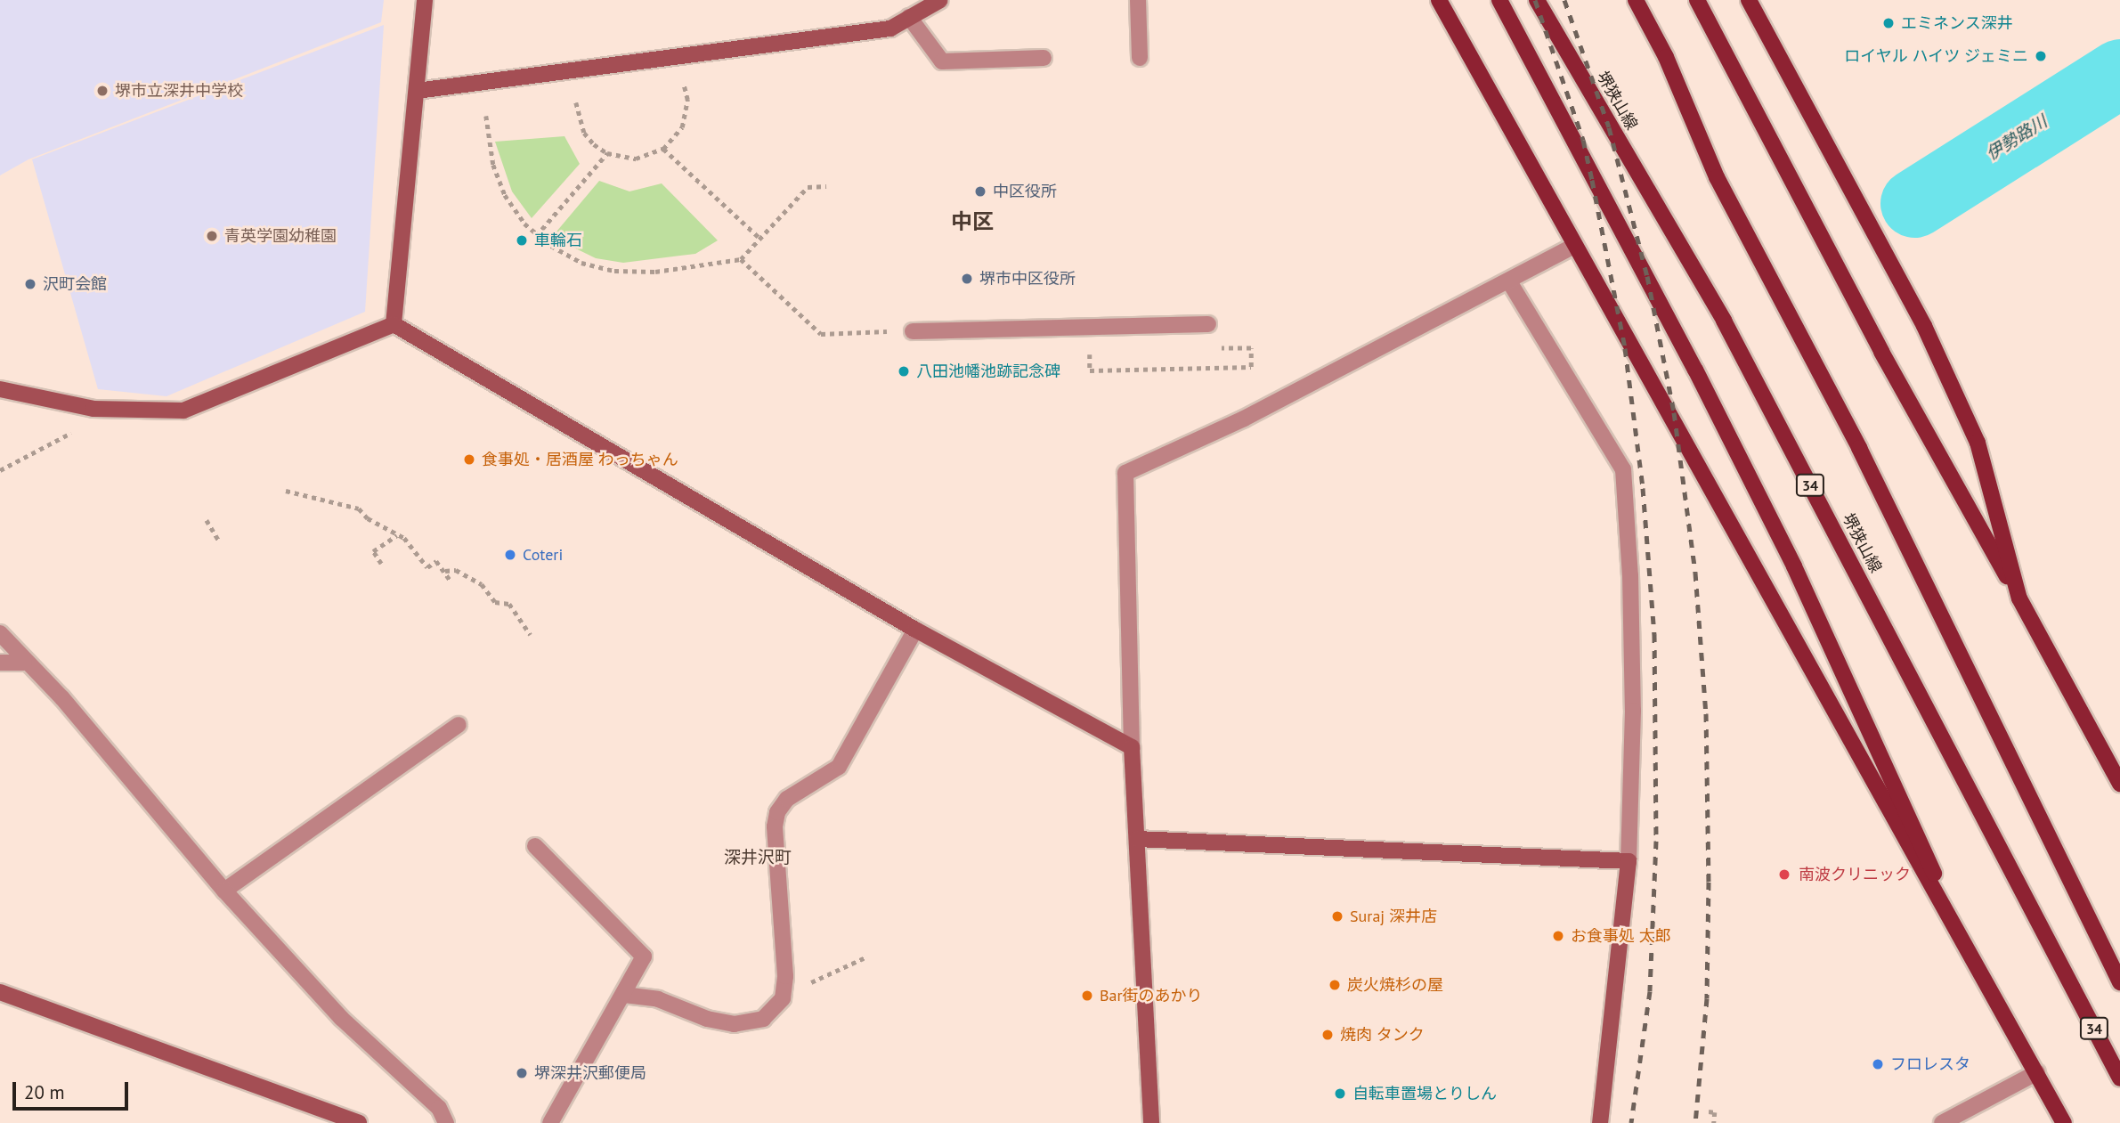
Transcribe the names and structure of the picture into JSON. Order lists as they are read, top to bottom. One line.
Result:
{"streets":{"main road":["堺狭山線","34"]},"districts":["中区","深井沢町"],"water":["伊勢路川"],"places":["エミネンス深井","ロイヤル ハイツ ジェミニ","堺市立深井中学校","中区役所","青英学園幼稚園","車輪石","堺市中区役所","沢町会館","八田池幡池跡記念碑","食事処・居酒屋 わっちゃん","Coteri","南波クリニック","Suraj 深井店","お食事処 太郎","炭火焼杉の屋","Bar街のあかり","焼肉 タンク","フロレスタ","堺深井沢郵便局","自転車置場とりしん"],"scale_bar":"20 m"}
